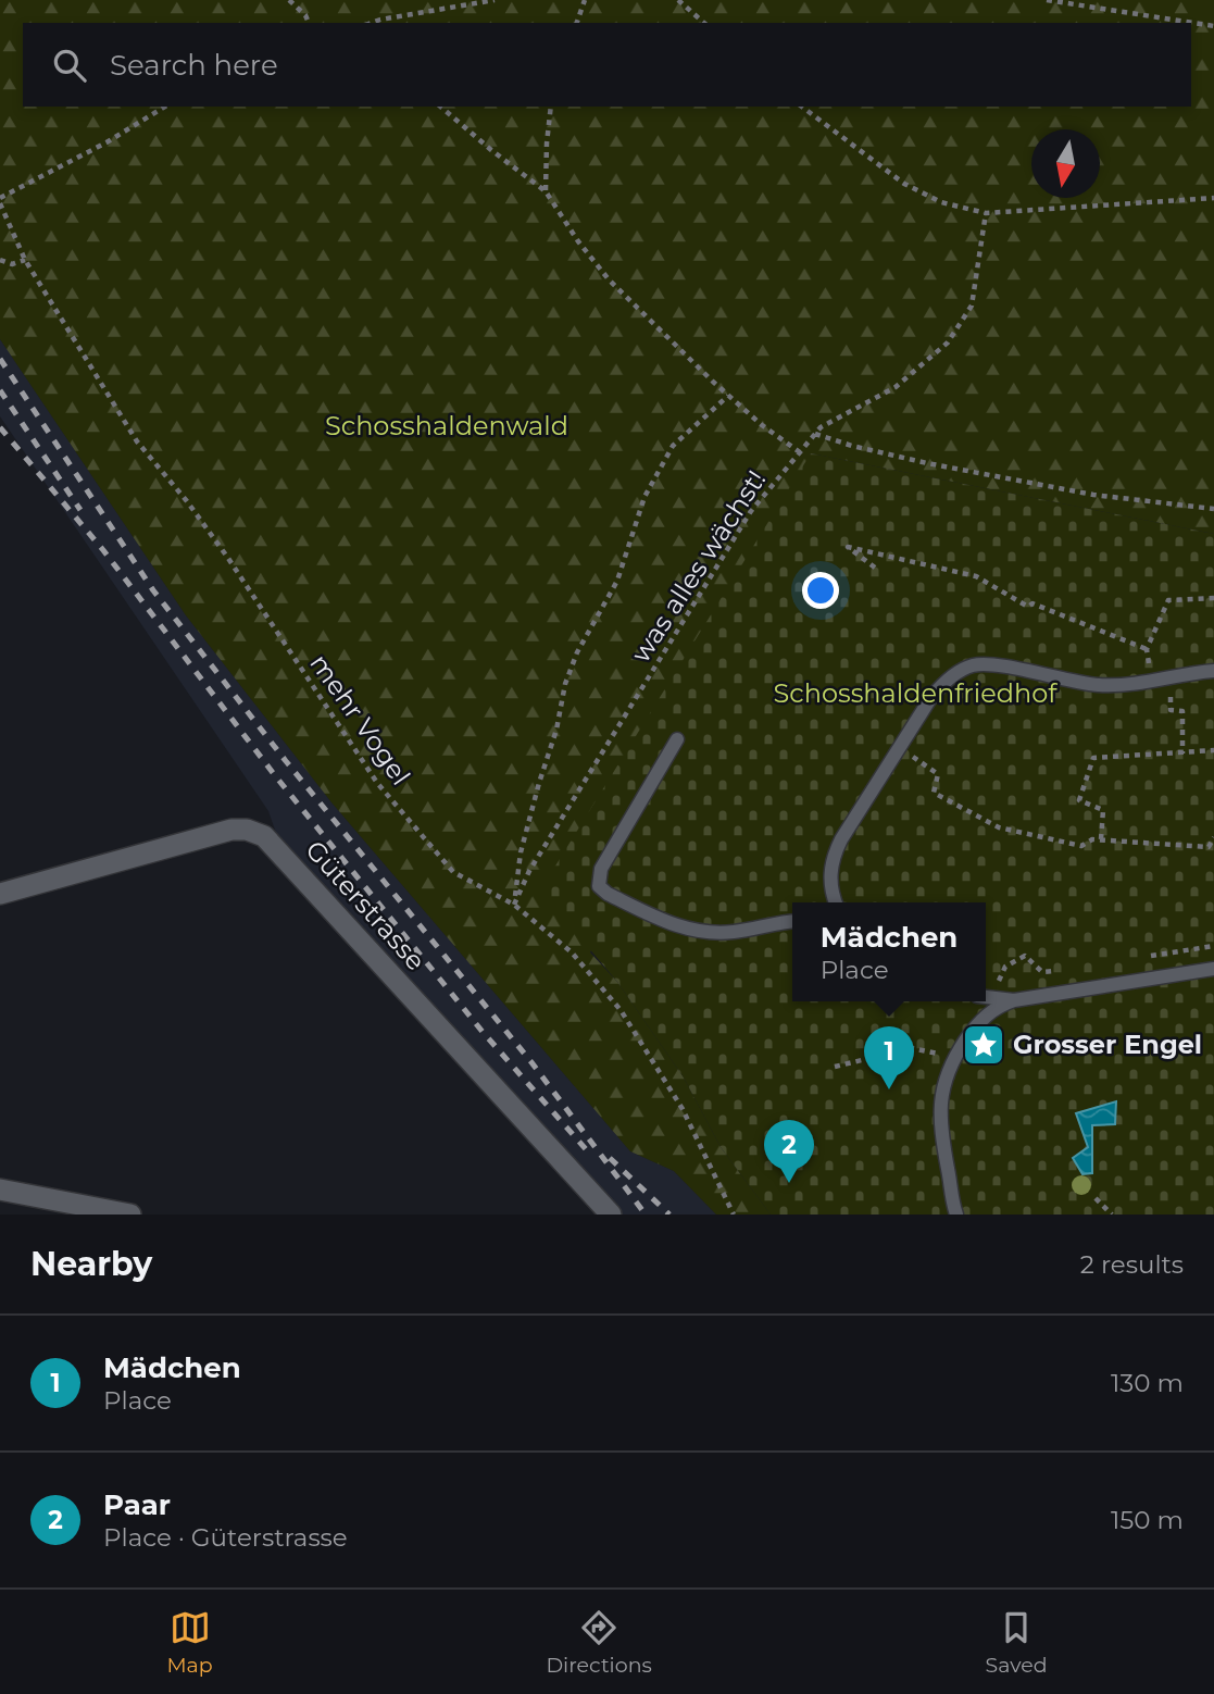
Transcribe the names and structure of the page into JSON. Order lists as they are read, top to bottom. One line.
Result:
{"streets":{"street":["Güterstrasse"],"path":["was alles wächst!","mehr Vogel"]},"crossings":[["was alles wächst!","mehr Vogel"]],"parks":["Schosshaldenwald","Schosshaldenfriedhof"],"places":{"place":["Grosser Engel"]},"north":"bottom","page":{"search":"Search here","popup":["Mädchen","Place"],"pins":["1","2"],"heading":["Nearby","2 results"],"list":[{"mark":"1","name":"Mädchen","note":"Place","value":"130 m"},{"mark":"2","name":"Paar","note":"Place · Güterstrasse","value":"150 m"}],"nav":["Map","Directions","Saved"]}}
